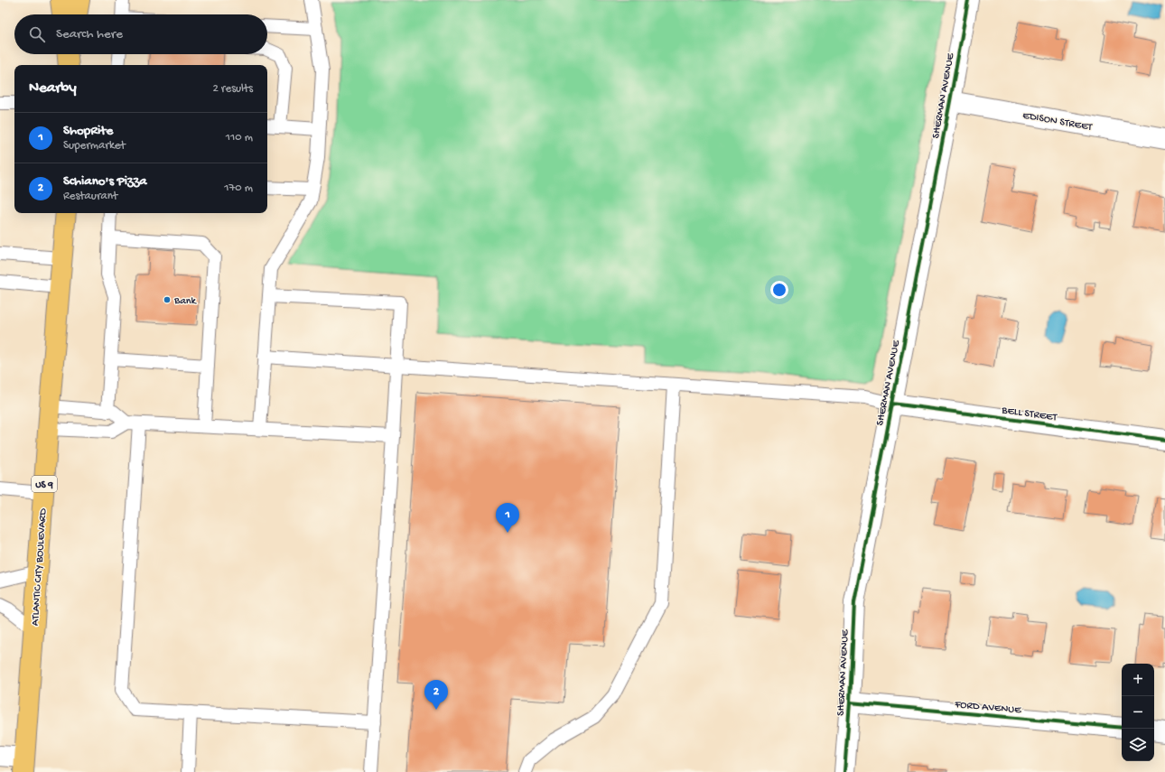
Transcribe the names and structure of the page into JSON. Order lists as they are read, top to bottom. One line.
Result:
{"streets":{"highway":["US 9","ATLANTIC CITY BOULEVARD"],"street":["SHERMAN AVENUE","EDISON STREET","BELL STREET","FORD AVENUE"]},"crossings":[["SHERMAN AVENUE","EDISON STREET"],["SHERMAN AVENUE","BELL STREET"],["SHERMAN AVENUE","FORD AVENUE"]],"places":["Bank"],"page":{"search":"Search here","heading":["Nearby","2 results"],"list":[{"mark":"1","name":"ShopRite","note":"Supermarket","value":"110 m"},{"mark":"2","name":"Schiano's Pizza","note":"Restaurant","value":"170 m"}],"pins":["1","2"],"map_buttons":["+","−"]}}
